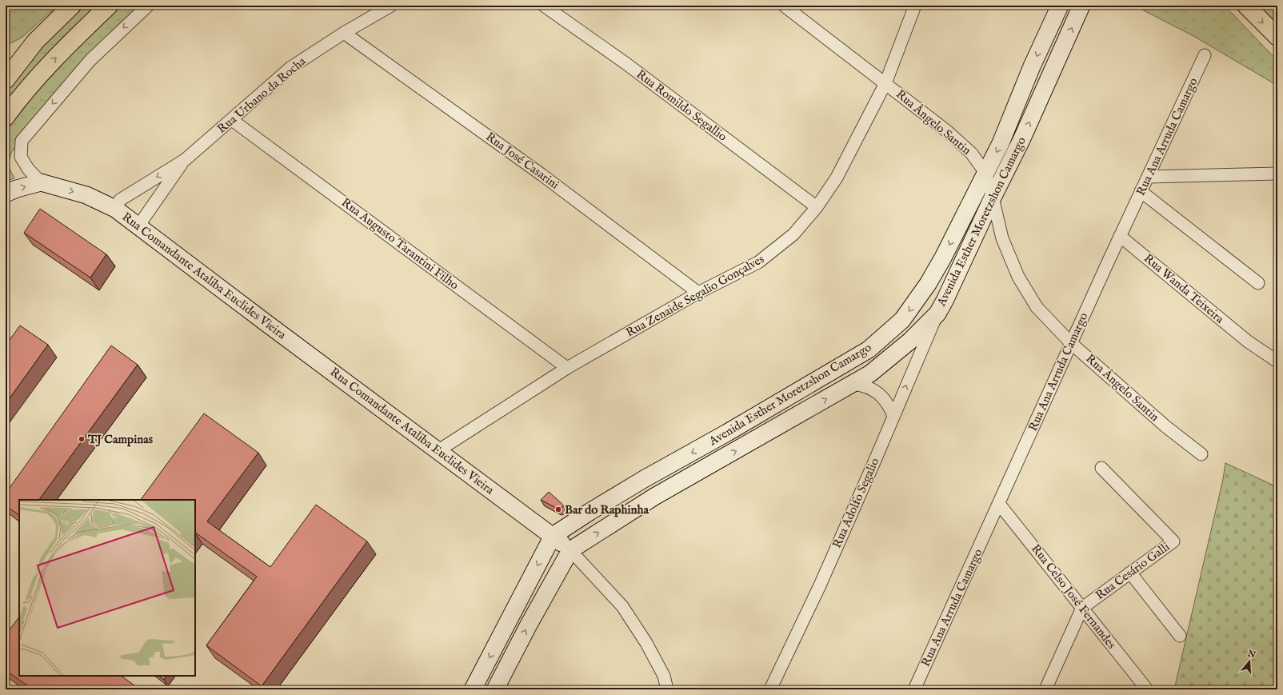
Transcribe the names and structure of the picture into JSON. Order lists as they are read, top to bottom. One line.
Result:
{"streets":{"street":["Rua Urbano da Rocha","Rua Romildo Segallio","Rua Ângelo Santin","Rua Ana Arruda Camargo","Rua José Casarini","Avenida Esther Moretzshon Camargo","Rua Augusto Tarantini Filho","Rua Comandante Ataliba Euclides Vieira","Rua Wanda Teixeira","Rua Zenaide Segalio Gonçalves","Rua Adolfo Segalio","Rua Cesário Galli","Rua Celso José Fernandes"]},"crossings":[["Rua Urbano da Rocha","Rua José Casarini"],["Rua Urbano da Rocha","Rua Augusto Tarantini Filho"],["Rua Urbano da Rocha","Rua Comandante Ataliba Euclides Vieira"],["Rua Romildo Segallio","Rua Zenaide Segalio Gonçalves"],["Rua Ângelo Santin","Rua Ana Arruda Camargo"],["Rua Ângelo Santin","Avenida Esther Moretzshon Camargo"],["Rua Ângelo Santin","Rua Zenaide Segalio Gonçalves"],["Rua Ana Arruda Camargo","Rua Wanda Teixeira"],["Rua Ana Arruda Camargo","Rua Celso José Fernandes"],["Rua José Casarini","Rua Zenaide Segalio Gonçalves"],["Avenida Esther Moretzshon Camargo","Rua Comandante Ataliba Euclides Vieira"],["Avenida Esther Moretzshon Camargo","Rua Adolfo Segalio"],["Rua Augusto Tarantini Filho","Rua Zenaide Segalio Gonçalves"],["Rua Comandante Ataliba Euclides Vieira","Rua Zenaide Segalio Gonçalves"],["Rua Cesário Galli","Rua Celso José Fernandes"]],"places":["TJ Campinas","Bar do Raphinha"],"north":"top"}
